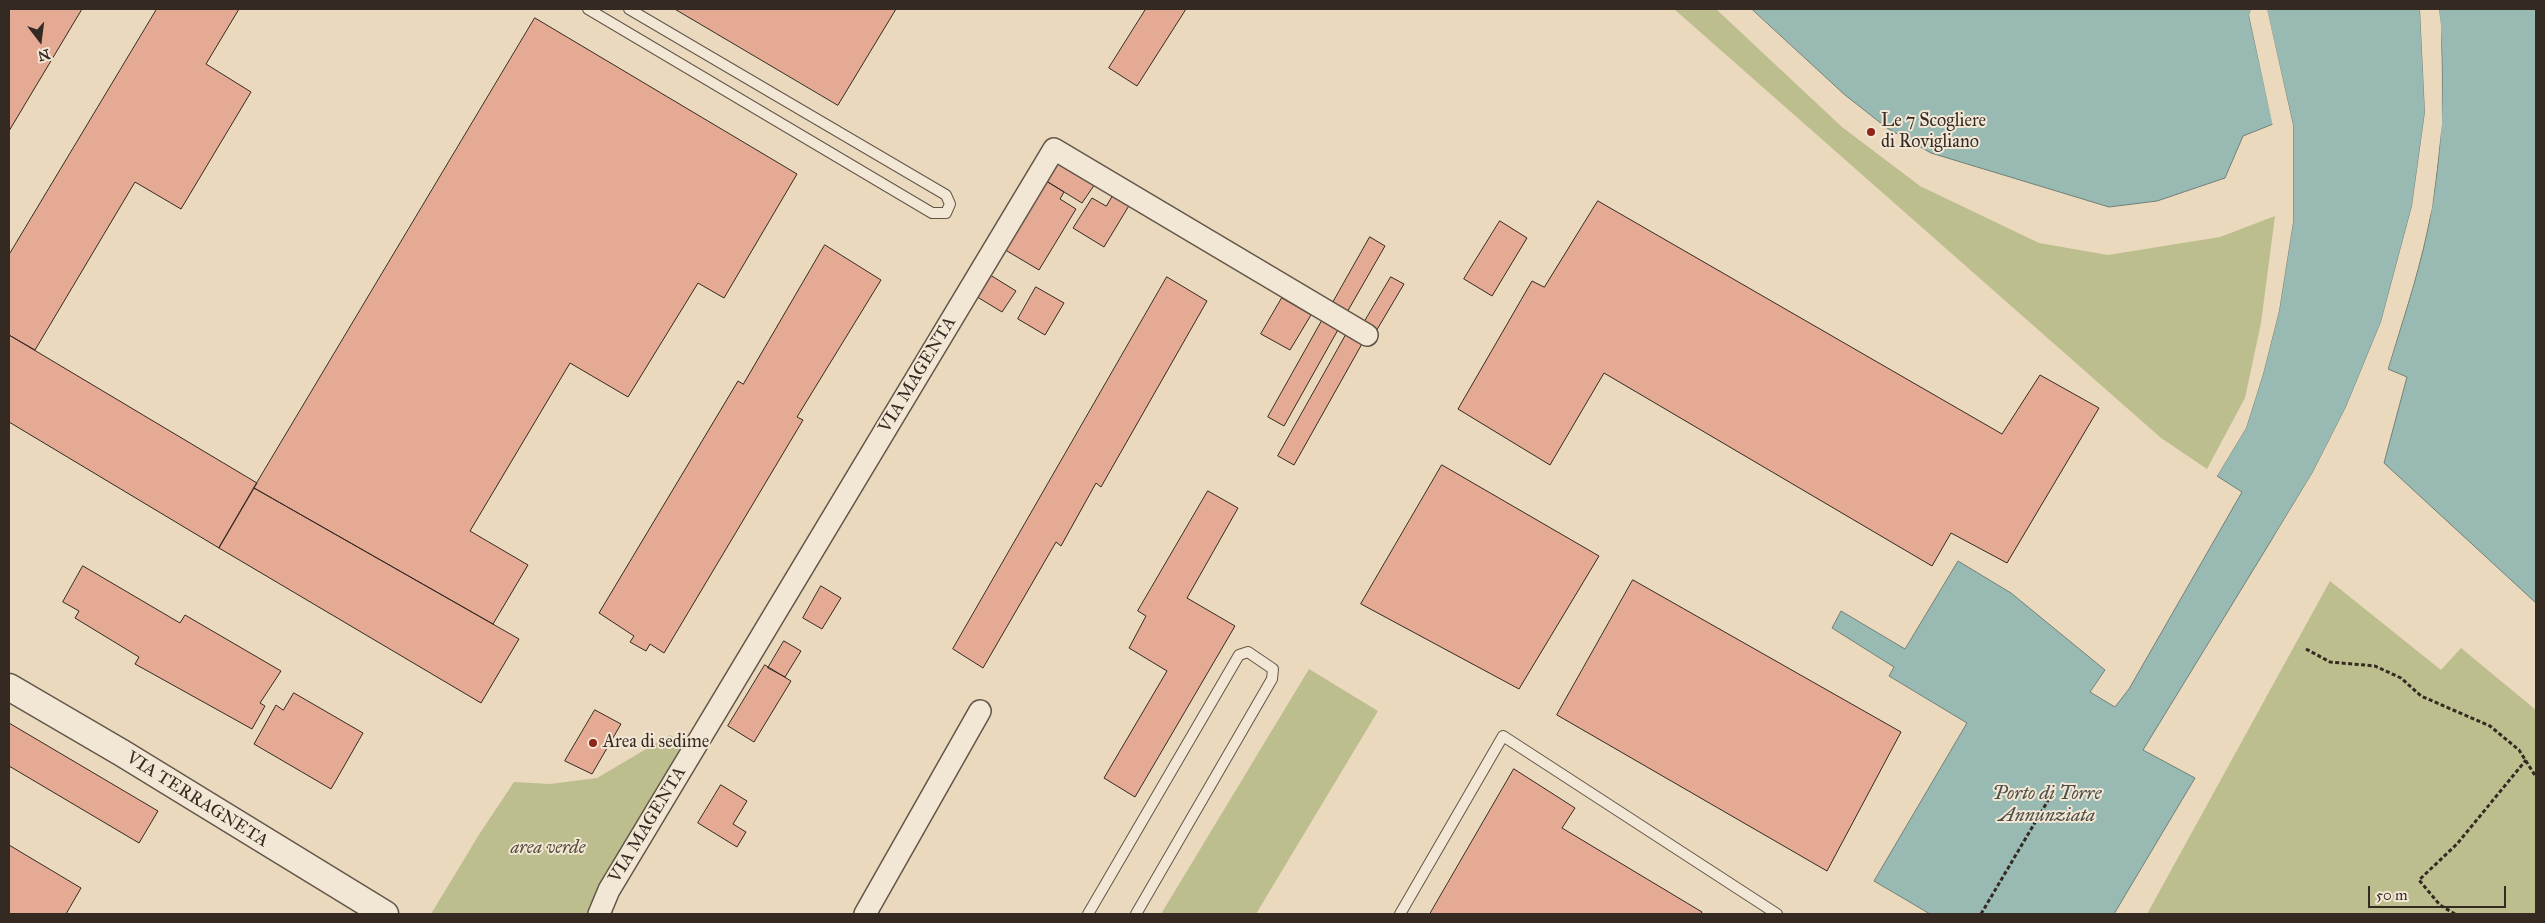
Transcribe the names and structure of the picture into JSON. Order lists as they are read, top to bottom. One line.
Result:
{"streets":{"street":["VIA MAGENTA","VIA TERRAGNETA"]},"water":["Porto di Torre Annunziata"],"parks":["area verde"],"places":["Le 7 Scogliere di Rovigliano","Area di sedime"],"scale_bar":"50 m","north":"bottom"}
